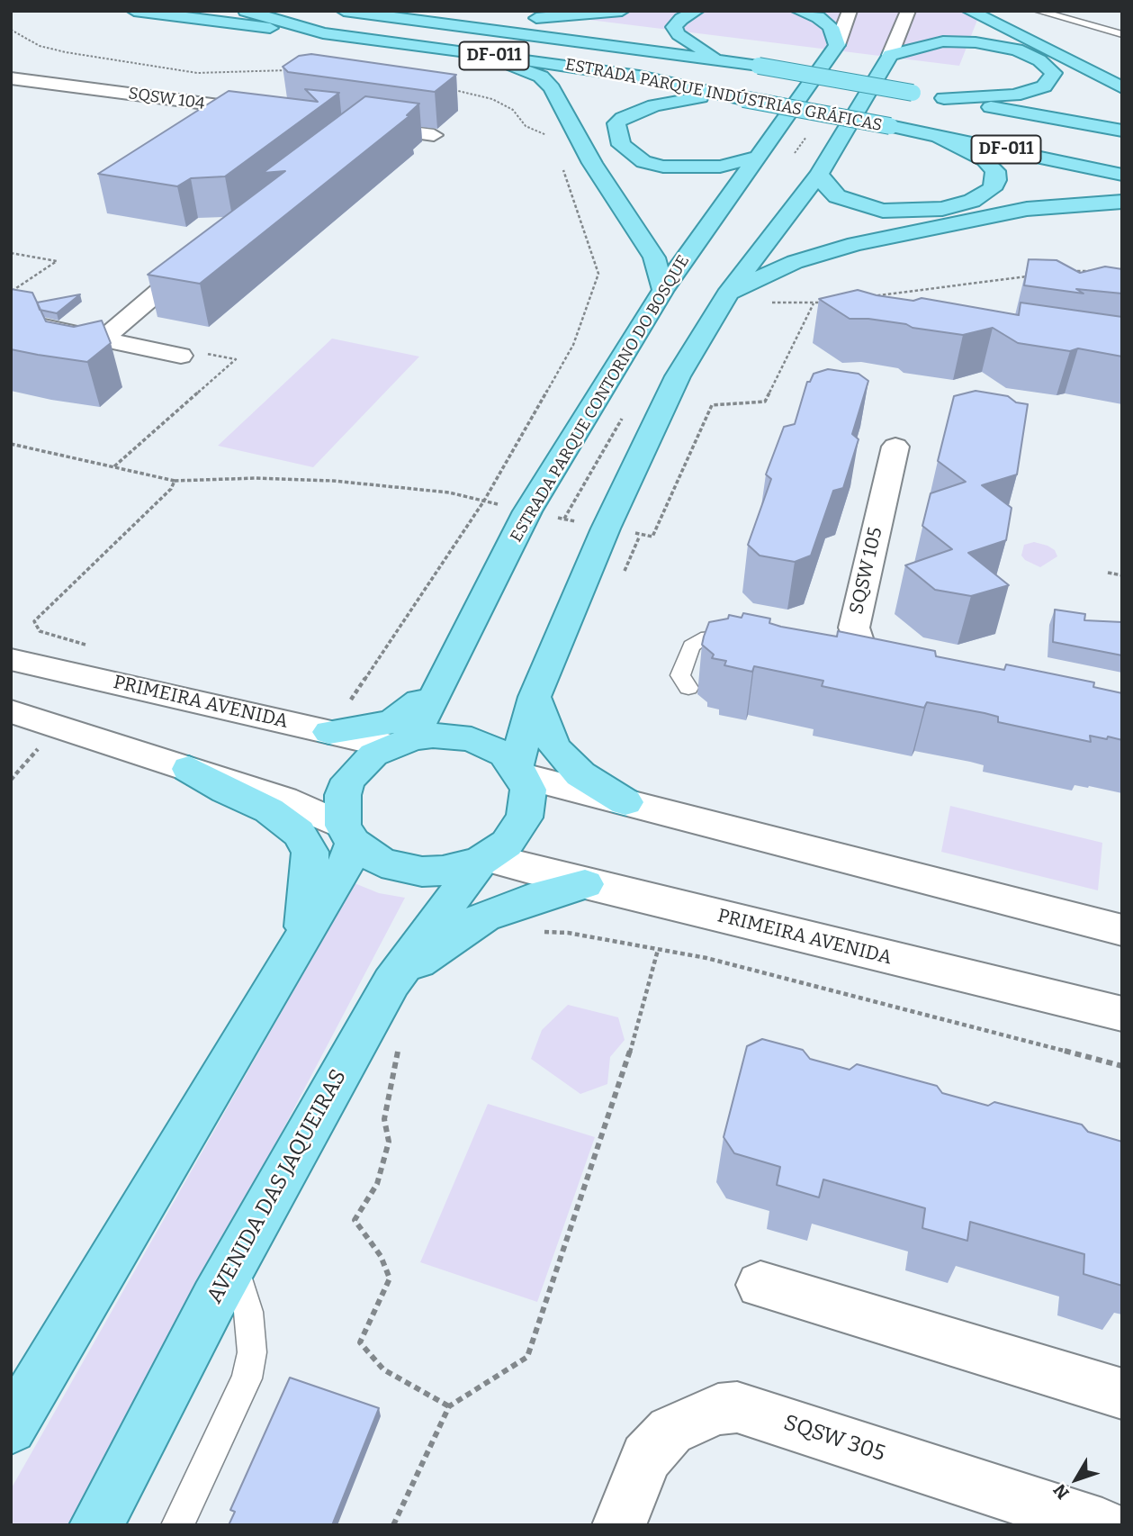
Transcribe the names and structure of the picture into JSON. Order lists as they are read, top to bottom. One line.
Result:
{"streets":{"main road":["DF-011","ESTRADA PARQUE INDÚSTRIAS GRÁFICAS","SQSW 104","ESTRADA PARQUE CONTORNO DO BOSQUE","SQSW 105","PRIMEIRA AVENIDA","AVENIDA DAS JAQUEIRAS","SQSW 305"]},"crossings":[["ESTRADA PARQUE CONTORNO DO BOSQUE","PRIMEIRA AVENIDA"],["ESTRADA PARQUE CONTORNO DO BOSQUE","AVENIDA DAS JAQUEIRAS"],["PRIMEIRA AVENIDA","AVENIDA DAS JAQUEIRAS"]],"north":"bottom left"}
